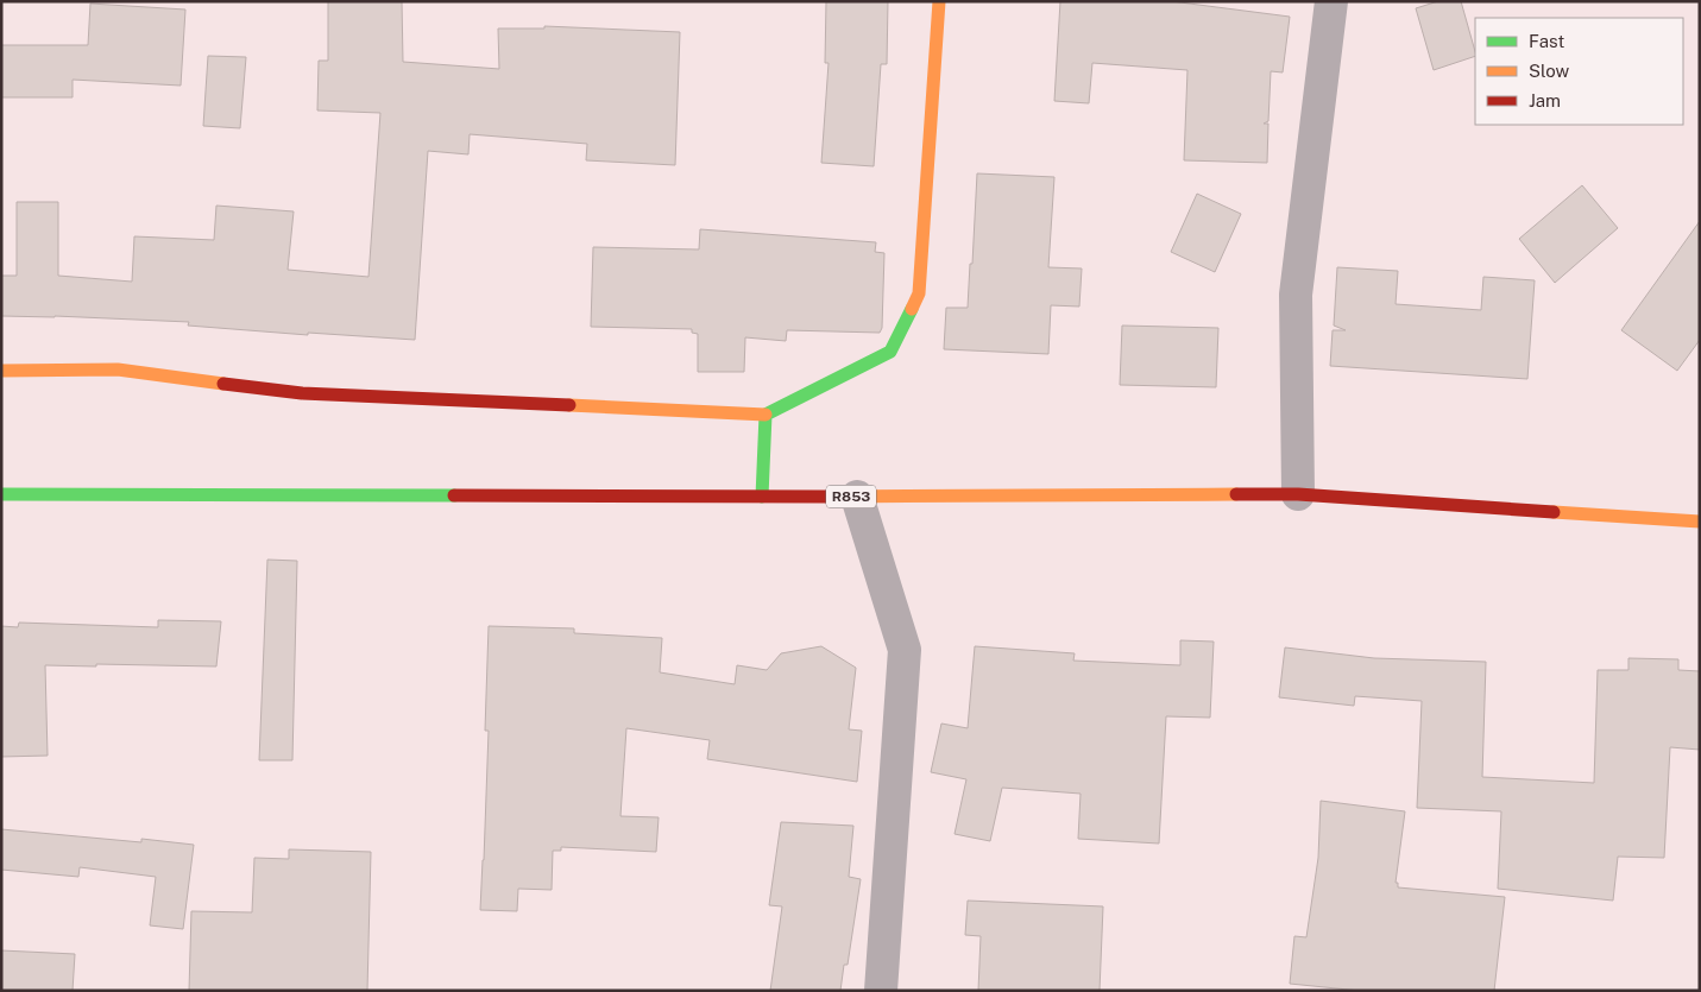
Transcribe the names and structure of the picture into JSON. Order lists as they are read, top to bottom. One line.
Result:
{"streets":{"main road":["R853"]},"legend":["Fast","Slow","Jam"]}
